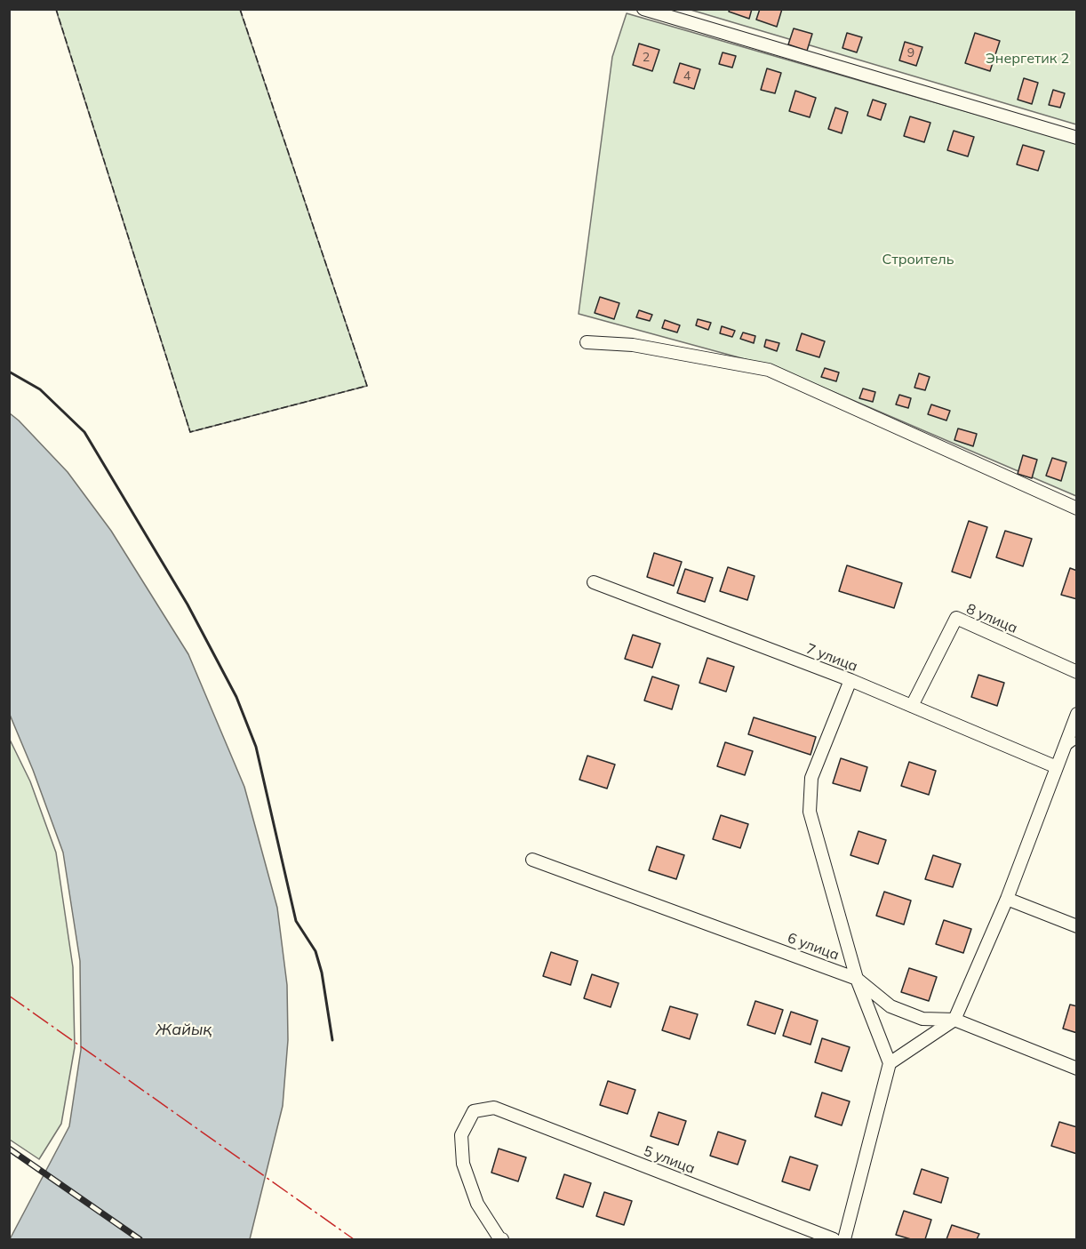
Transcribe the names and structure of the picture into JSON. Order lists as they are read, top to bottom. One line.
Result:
{"streets":{"street":["8 улица","7 улица","6 улица","5 улица"]},"crossings":[["8 улица","7 улица"]],"water":["Жайық"],"parks":["Энергетик 2","Строитель"],"house_numbers":["9","2","4"]}
